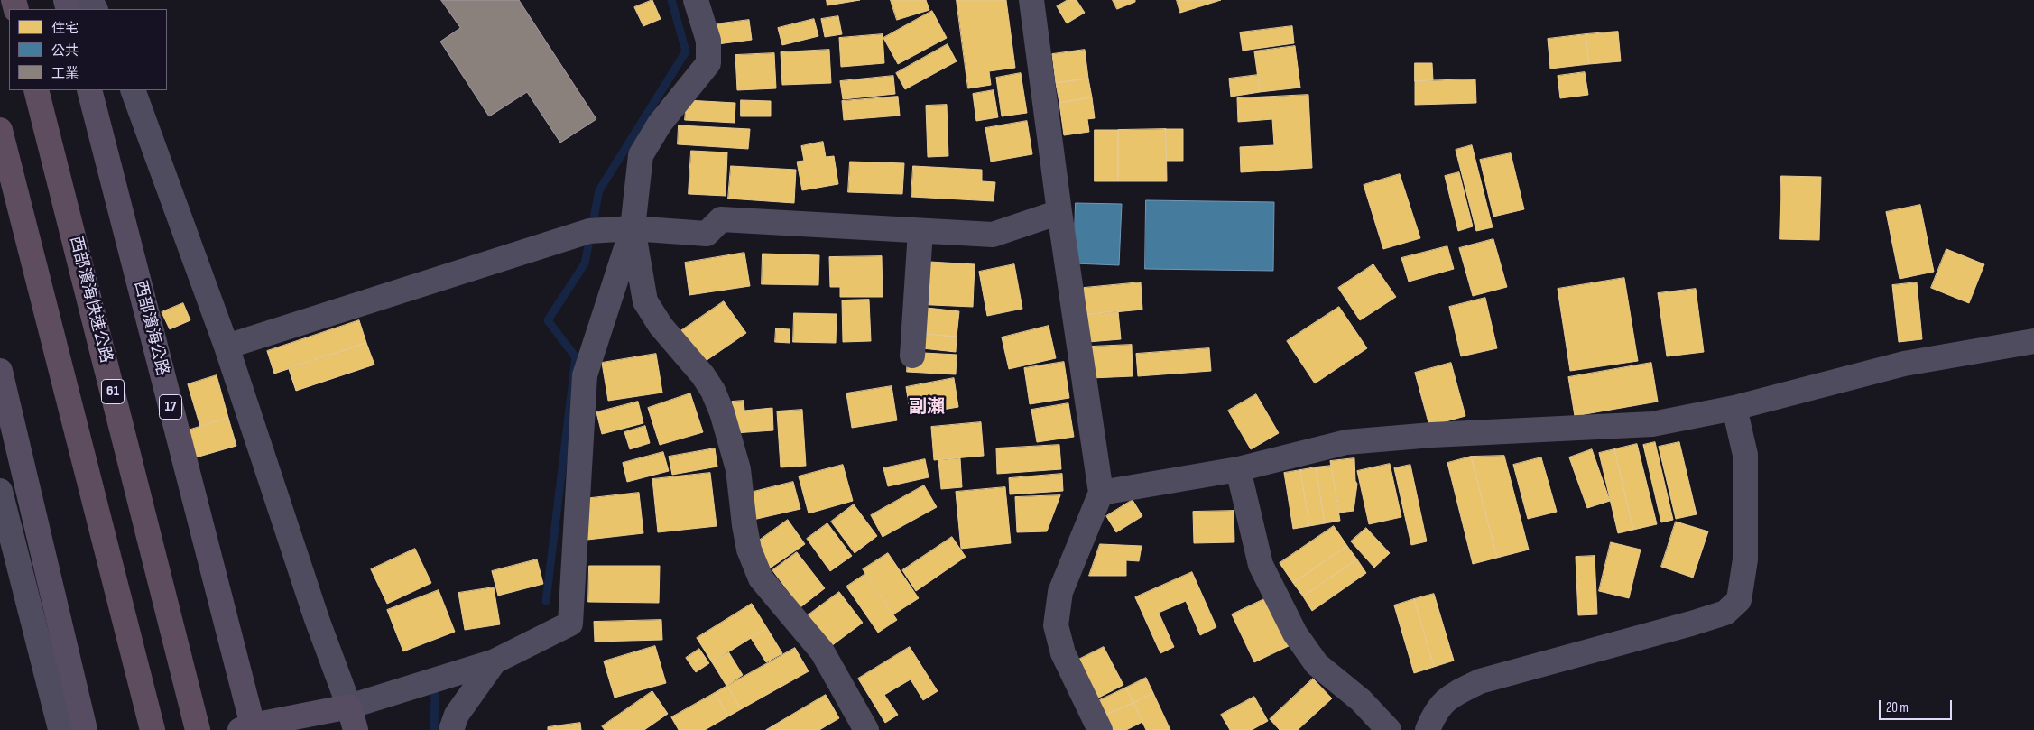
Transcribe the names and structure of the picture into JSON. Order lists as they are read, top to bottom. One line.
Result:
{"streets":{"highway":["西部濱海快速公路","61"],"main road":["西部濱海公路","17"]},"districts":["副瀨"],"legend":["住宅","公共","工業"],"scale_bar":"20 m"}
